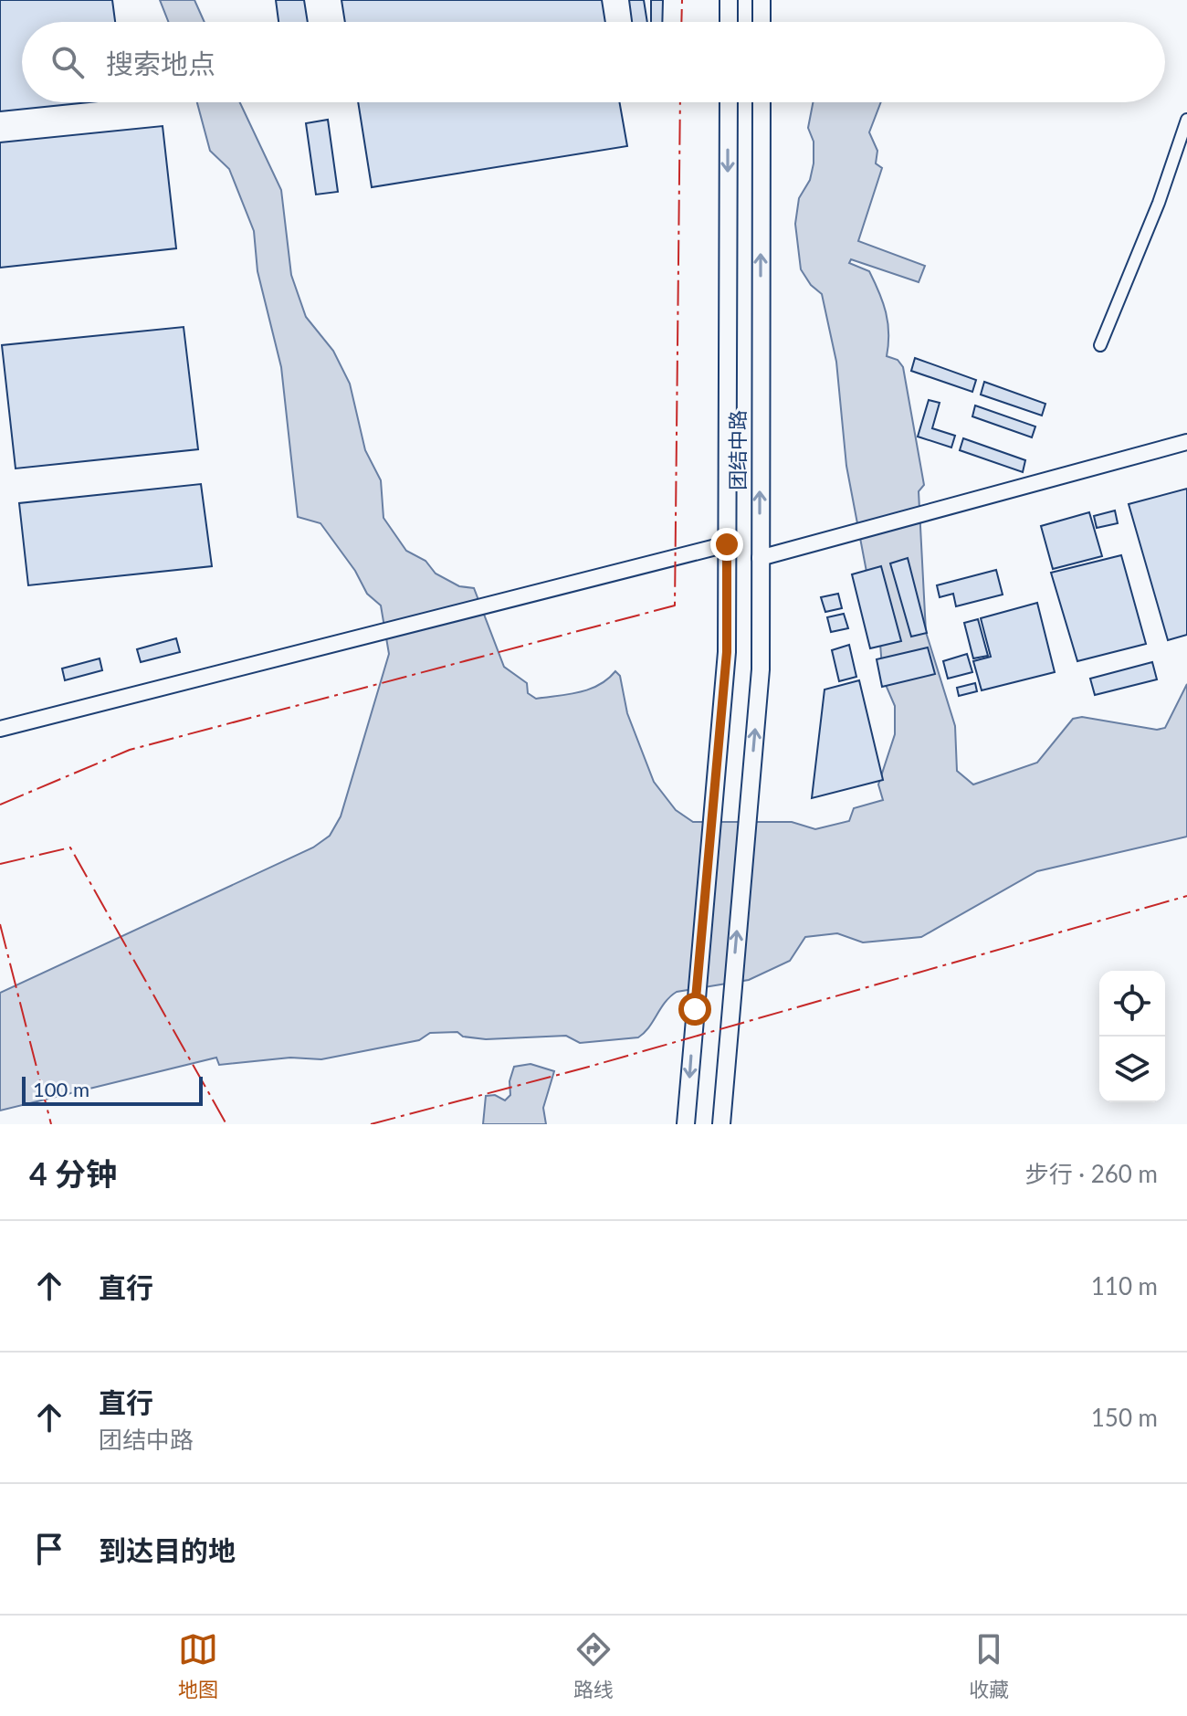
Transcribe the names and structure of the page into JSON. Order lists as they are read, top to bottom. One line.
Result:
{"streets":{"main road":["团结中路"]},"scale_bar":"100 m","page":{"search":"搜索地点","scale":"100 m","heading":["4 分钟","步行 · 260 m"],"list":[["直行","110 m"],["直行","团结中路","150 m"],"到达目的地"],"nav":["地图","路线","收藏"]}}
